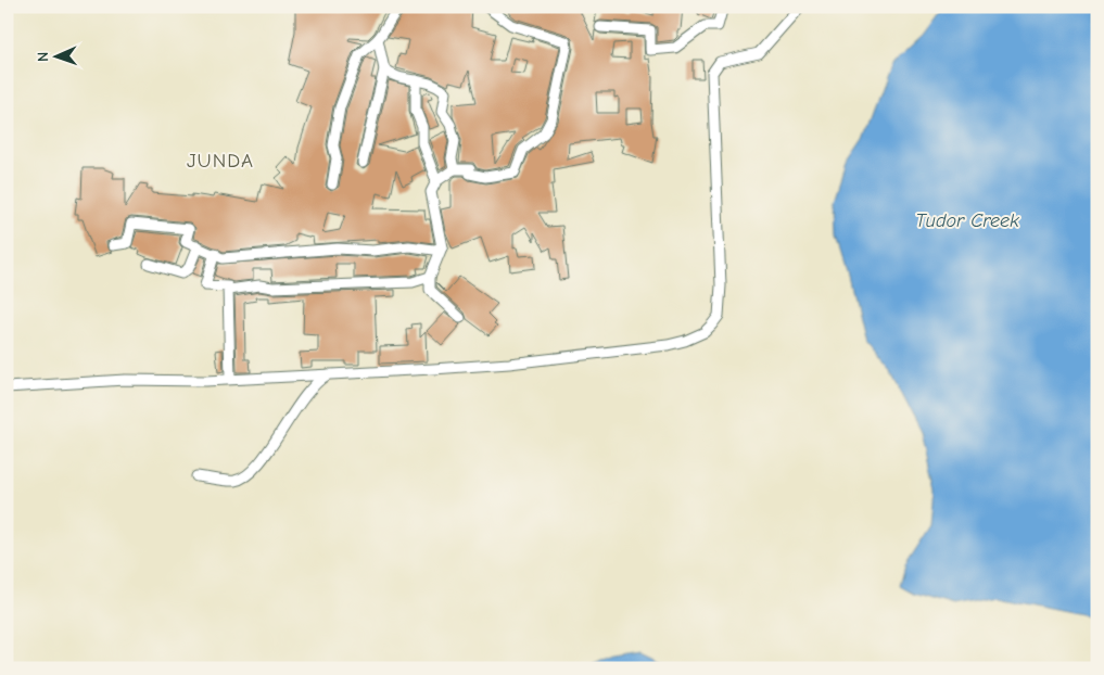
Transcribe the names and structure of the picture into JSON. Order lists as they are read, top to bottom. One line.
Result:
{"districts":["JUNDA"],"water":["Tudor Creek"],"north":"left"}
